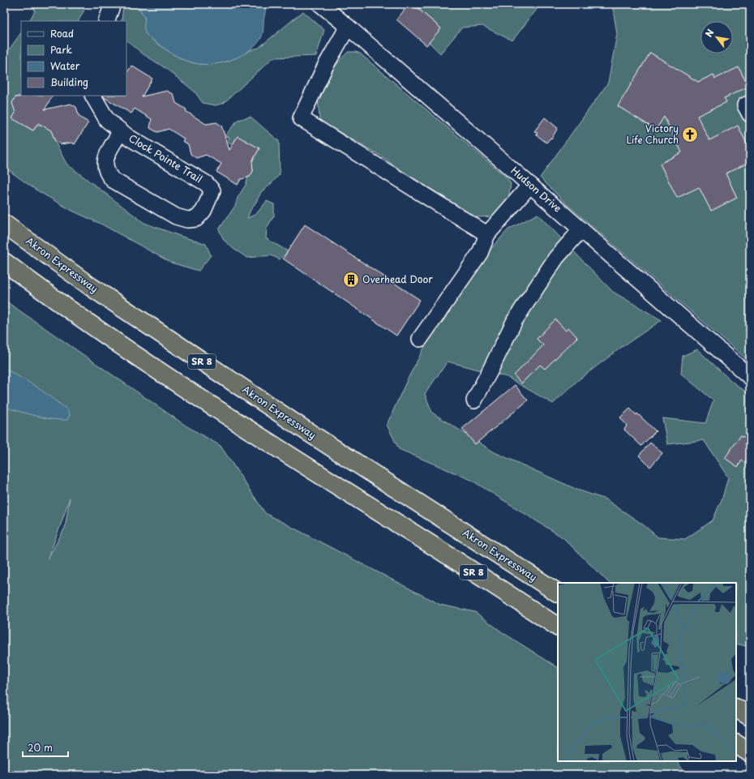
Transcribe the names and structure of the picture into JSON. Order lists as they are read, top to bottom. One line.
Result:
{"streets":{"highway":["Akron Expressway","SR 8"],"street":["Clock Pointe Trail","Hudson Drive"]},"places":{"church":["Victory Life Church"],"building":["Overhead Door"]},"legend":["Road","Park","Water","Building"],"scale_bar":"20 m","north":"top left"}
